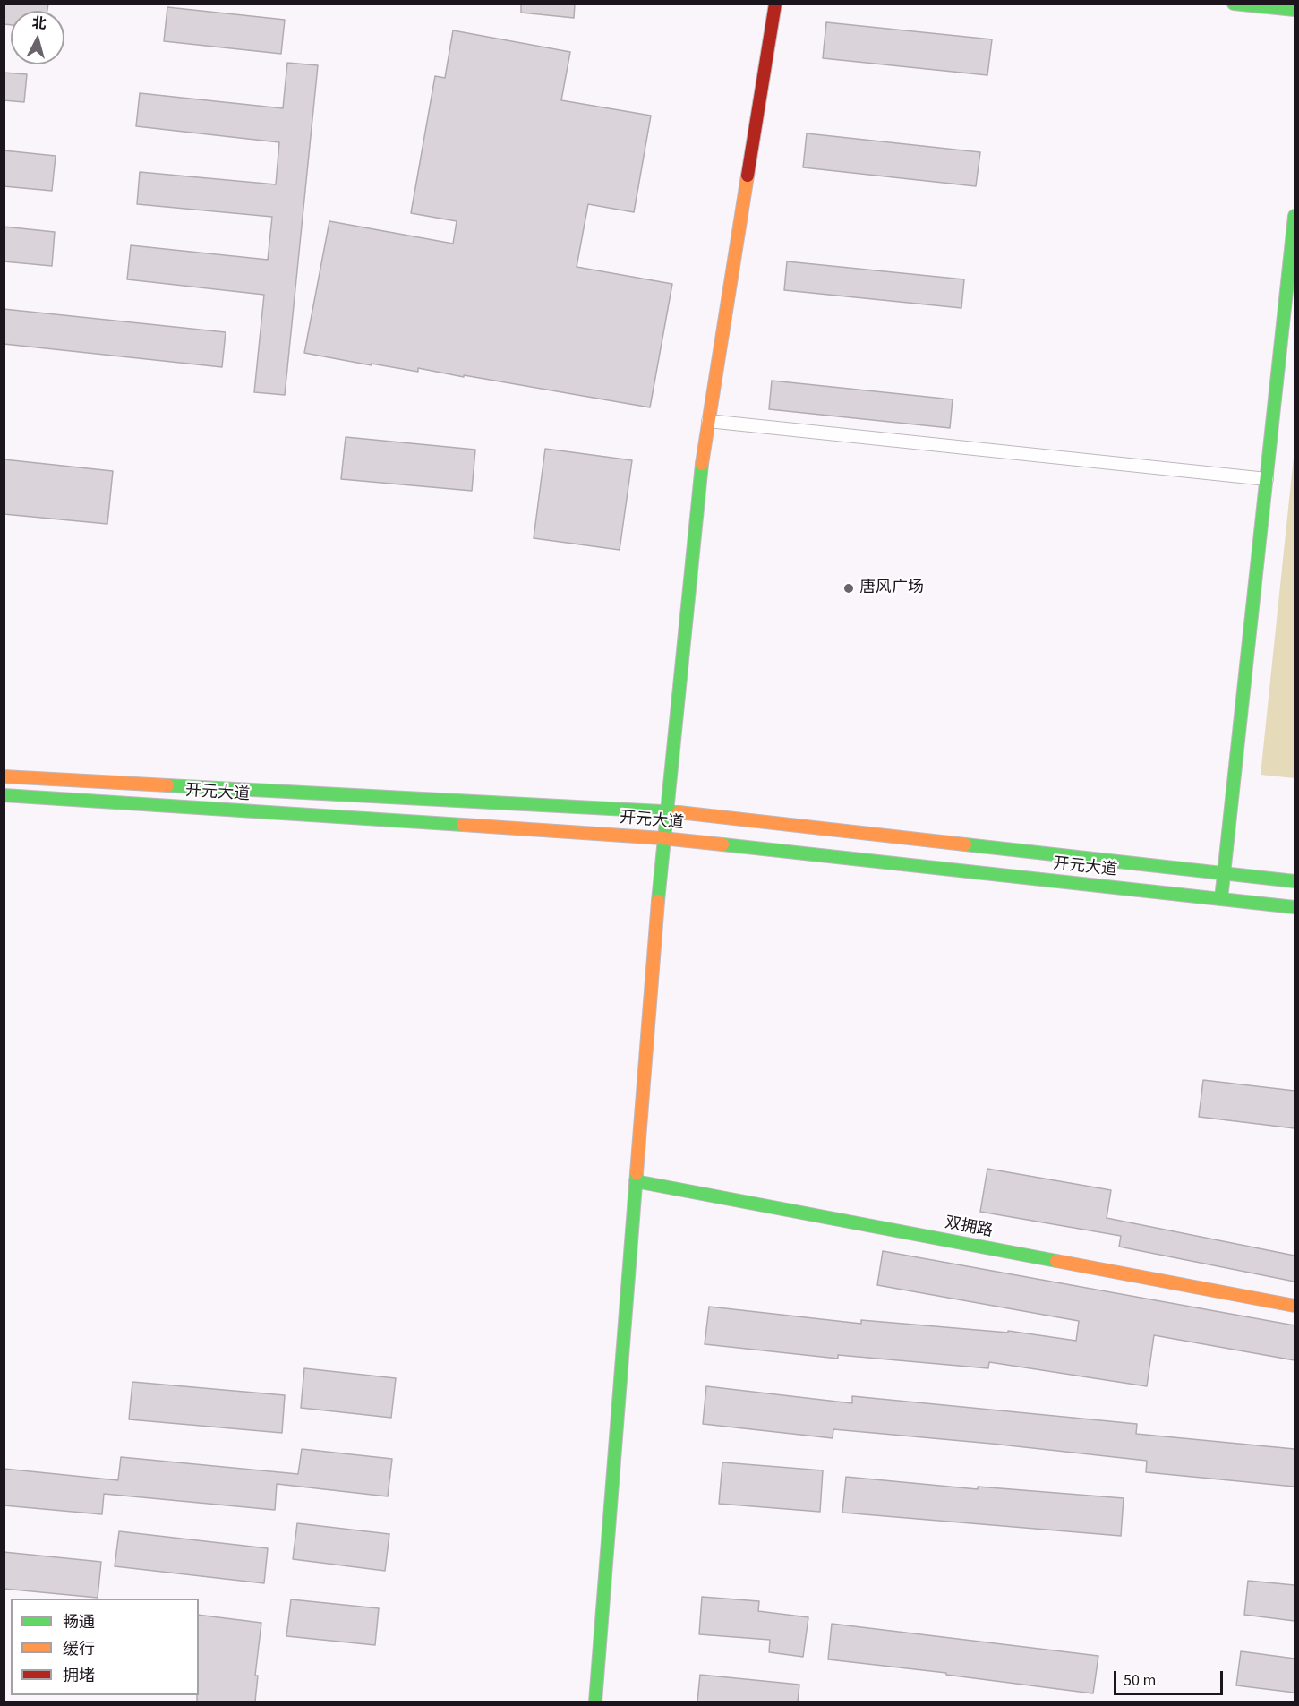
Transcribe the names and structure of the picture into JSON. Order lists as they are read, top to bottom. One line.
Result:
{"streets":{"main road":["开元大道","双拥路"]},"places":["唐风广场"],"legend":["畅通","缓行","拥堵"],"scale_bar":"50 m","north":"top"}
